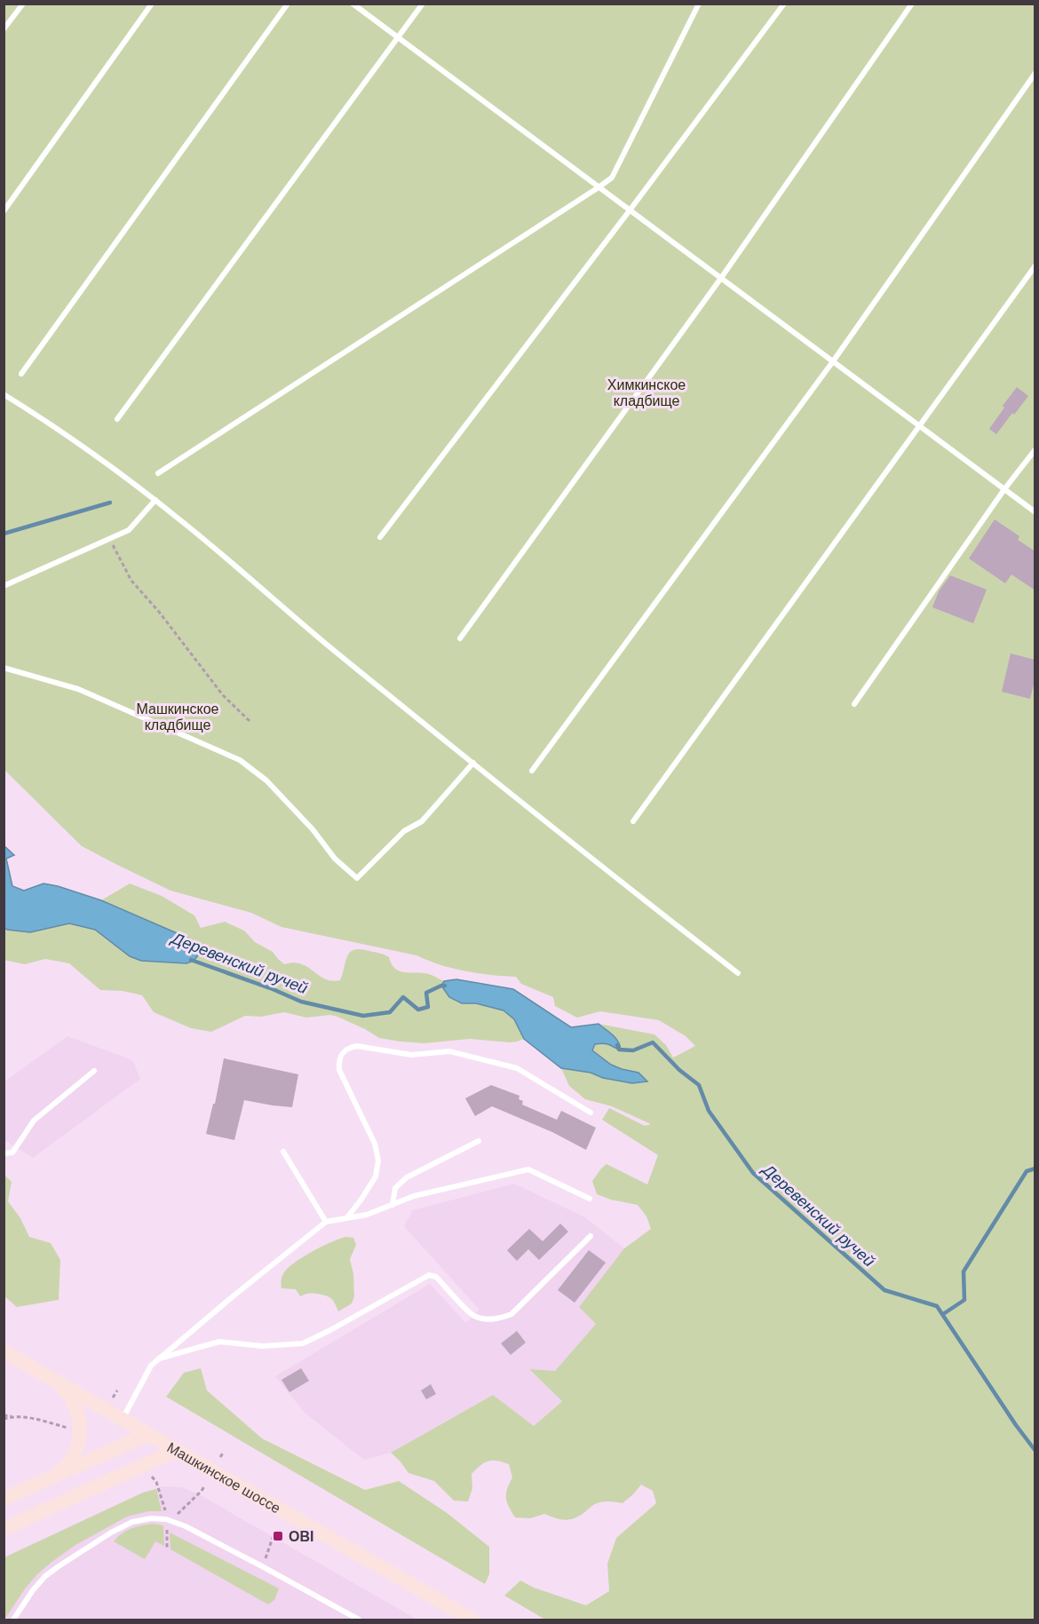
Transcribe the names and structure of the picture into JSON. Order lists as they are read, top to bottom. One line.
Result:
{"streets":{"main road":["Машкинское шоссе"]},"water":["Деревенский ручей"],"parks":["Химкинское кладбище","Машкинское кладбище"],"places":{"transit":["OBI"]}}
